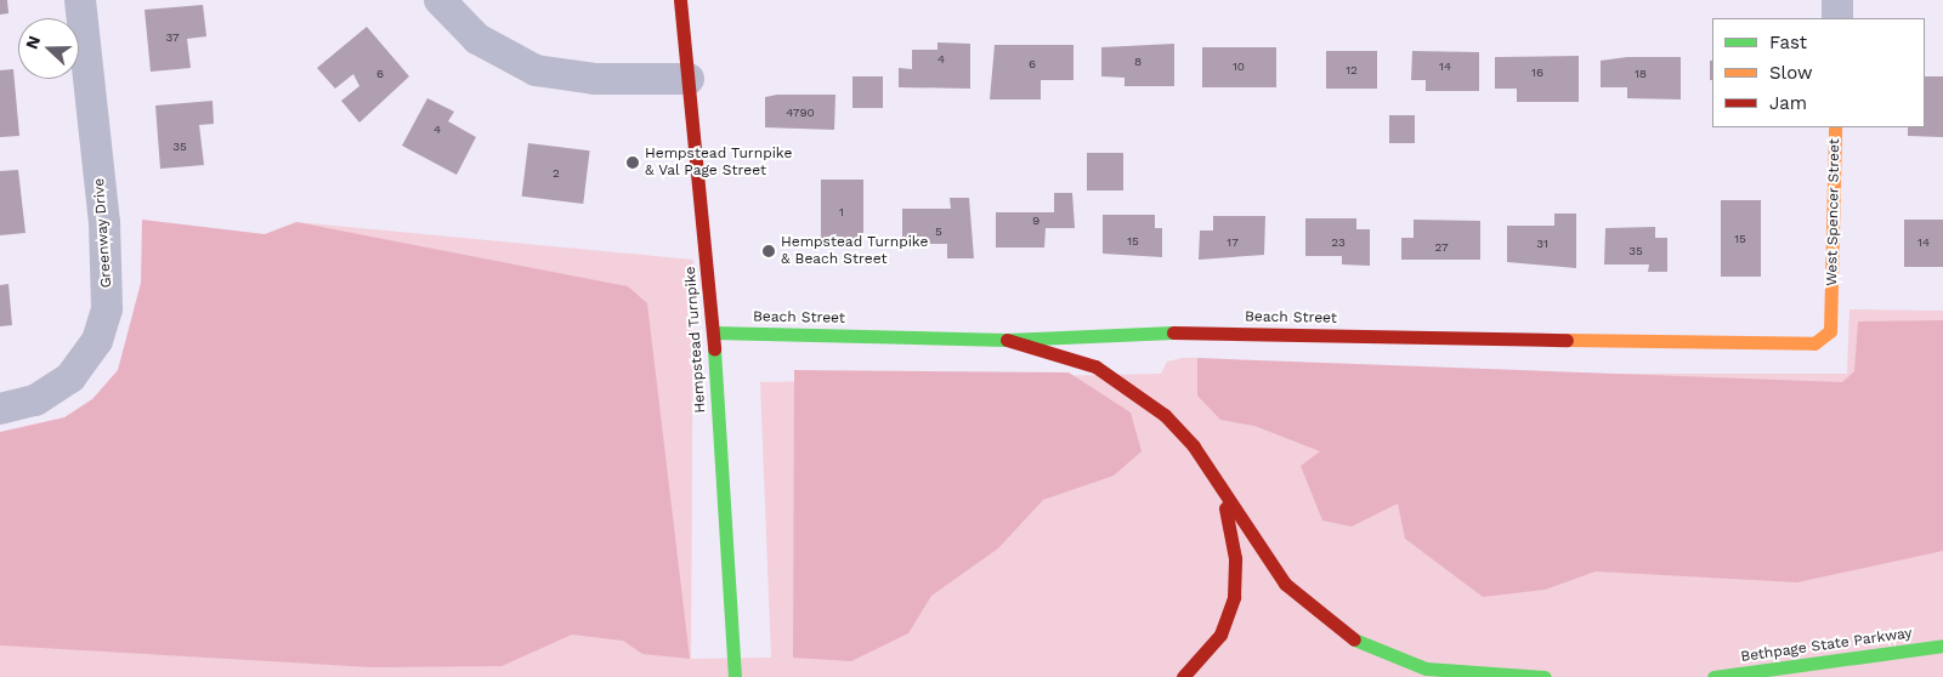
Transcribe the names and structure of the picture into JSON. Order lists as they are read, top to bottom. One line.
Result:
{"streets":{"main road":["West Spencer Street","Beach Street","Hempstead Turnpike","Bethpage State Parkway"],"street":["Greenway Drive"]},"crossings":[["West Spencer Street","Beach Street"],["Beach Street","Hempstead Turnpike"]],"places":["Hempstead Turnpike & Val Page Street","Hempstead Turnpike & Beach Street"],"house_numbers":["37","4","8","6","10","14","12","16","6","18","4790","4","35","2","1","9","5","15","15","17","23","14","31","27","35"],"legend":["Fast","Slow","Jam"],"north":"left"}
